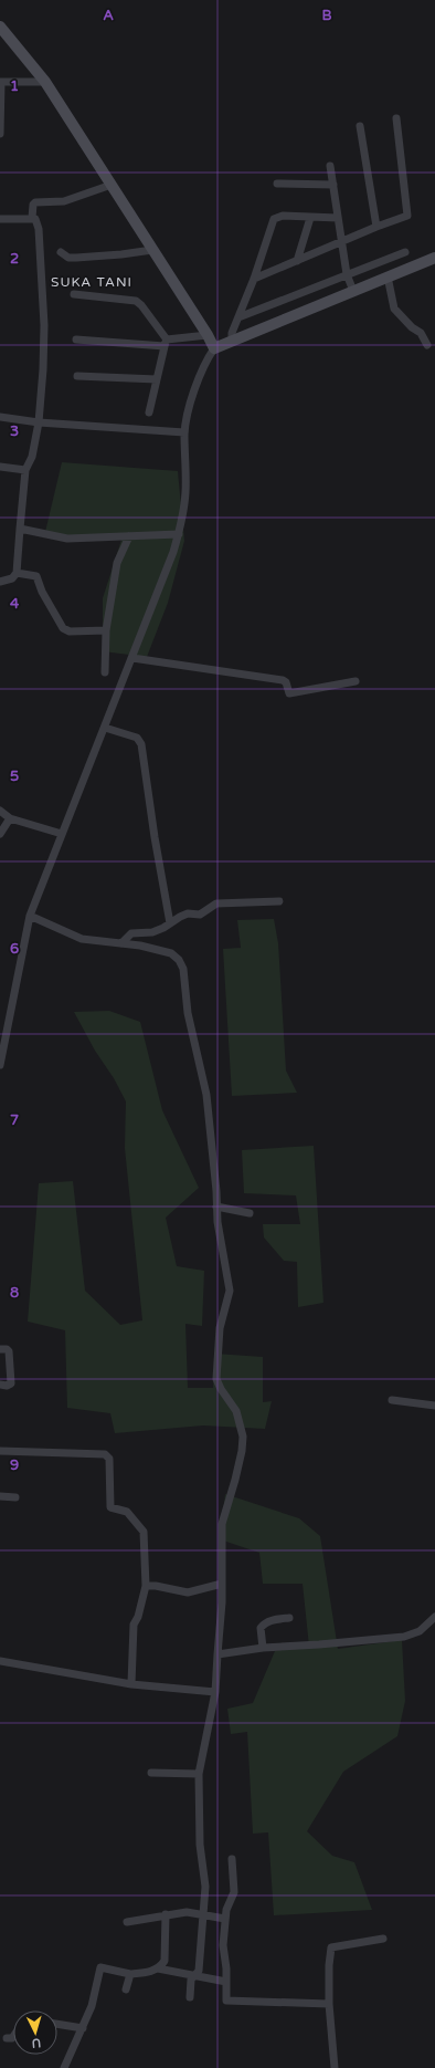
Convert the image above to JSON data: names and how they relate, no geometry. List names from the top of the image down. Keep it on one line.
{"districts":["SUKA TANI"],"north":"bottom","grid":{"columns":["A","B"],"rows":["1","2","3","4","5","6","7","8","9"]}}
